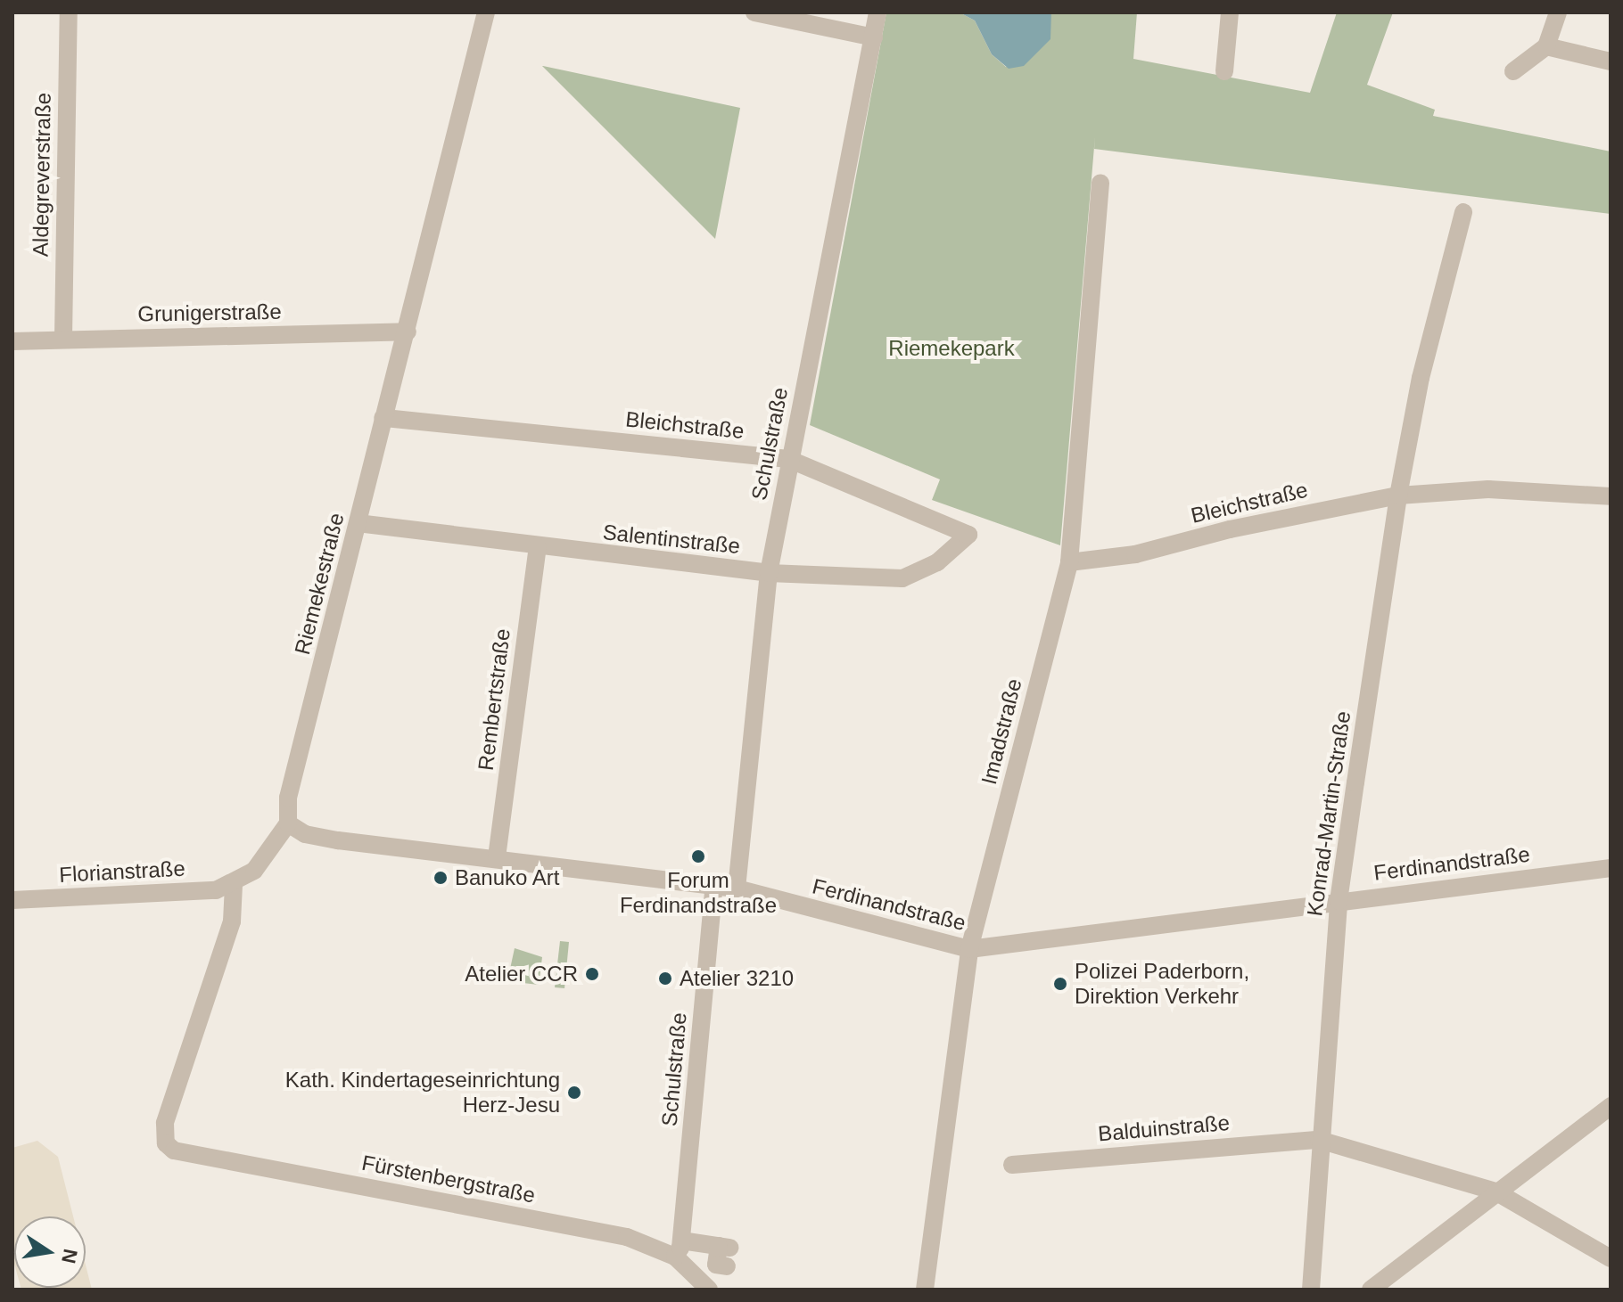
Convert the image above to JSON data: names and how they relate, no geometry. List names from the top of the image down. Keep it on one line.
{"streets":{"street":["Aldegreverstraße","Grunigerstraße","Bleichstraße","Schulstraße","Salentinstraße","Riemekestraße","Rembertstraße","Imadstraße","Konrad-Martin-Straße","Ferdinandstraße","Florianstraße","Balduinstraße","Fürstenbergstraße"]},"crossings":[["Aldegreverstraße","Grunigerstraße"],["Grunigerstraße","Riemekestraße"],["Bleichstraße","Schulstraße"],["Bleichstraße","Salentinstraße"],["Bleichstraße","Riemekestraße"],["Bleichstraße","Imadstraße"],["Bleichstraße","Konrad-Martin-Straße"],["Schulstraße","Salentinstraße"],["Schulstraße","Ferdinandstraße"],["Schulstraße","Fürstenbergstraße"],["Salentinstraße","Riemekestraße"],["Salentinstraße","Rembertstraße"],["Riemekestraße","Ferdinandstraße"],["Rembertstraße","Ferdinandstraße"],["Imadstraße","Ferdinandstraße"],["Konrad-Martin-Straße","Ferdinandstraße"],["Konrad-Martin-Straße","Balduinstraße"],["Florianstraße","Fürstenbergstraße"]],"parks":["Riemekepark"],"places":["Forum Ferdinandstraße","Banuko Art","Atelier CCR","Atelier 3210","Polizei Paderborn, Direktion Verkehr","Kath. Kindertageseinrichtung Herz-Jesu"],"north":"right"}
